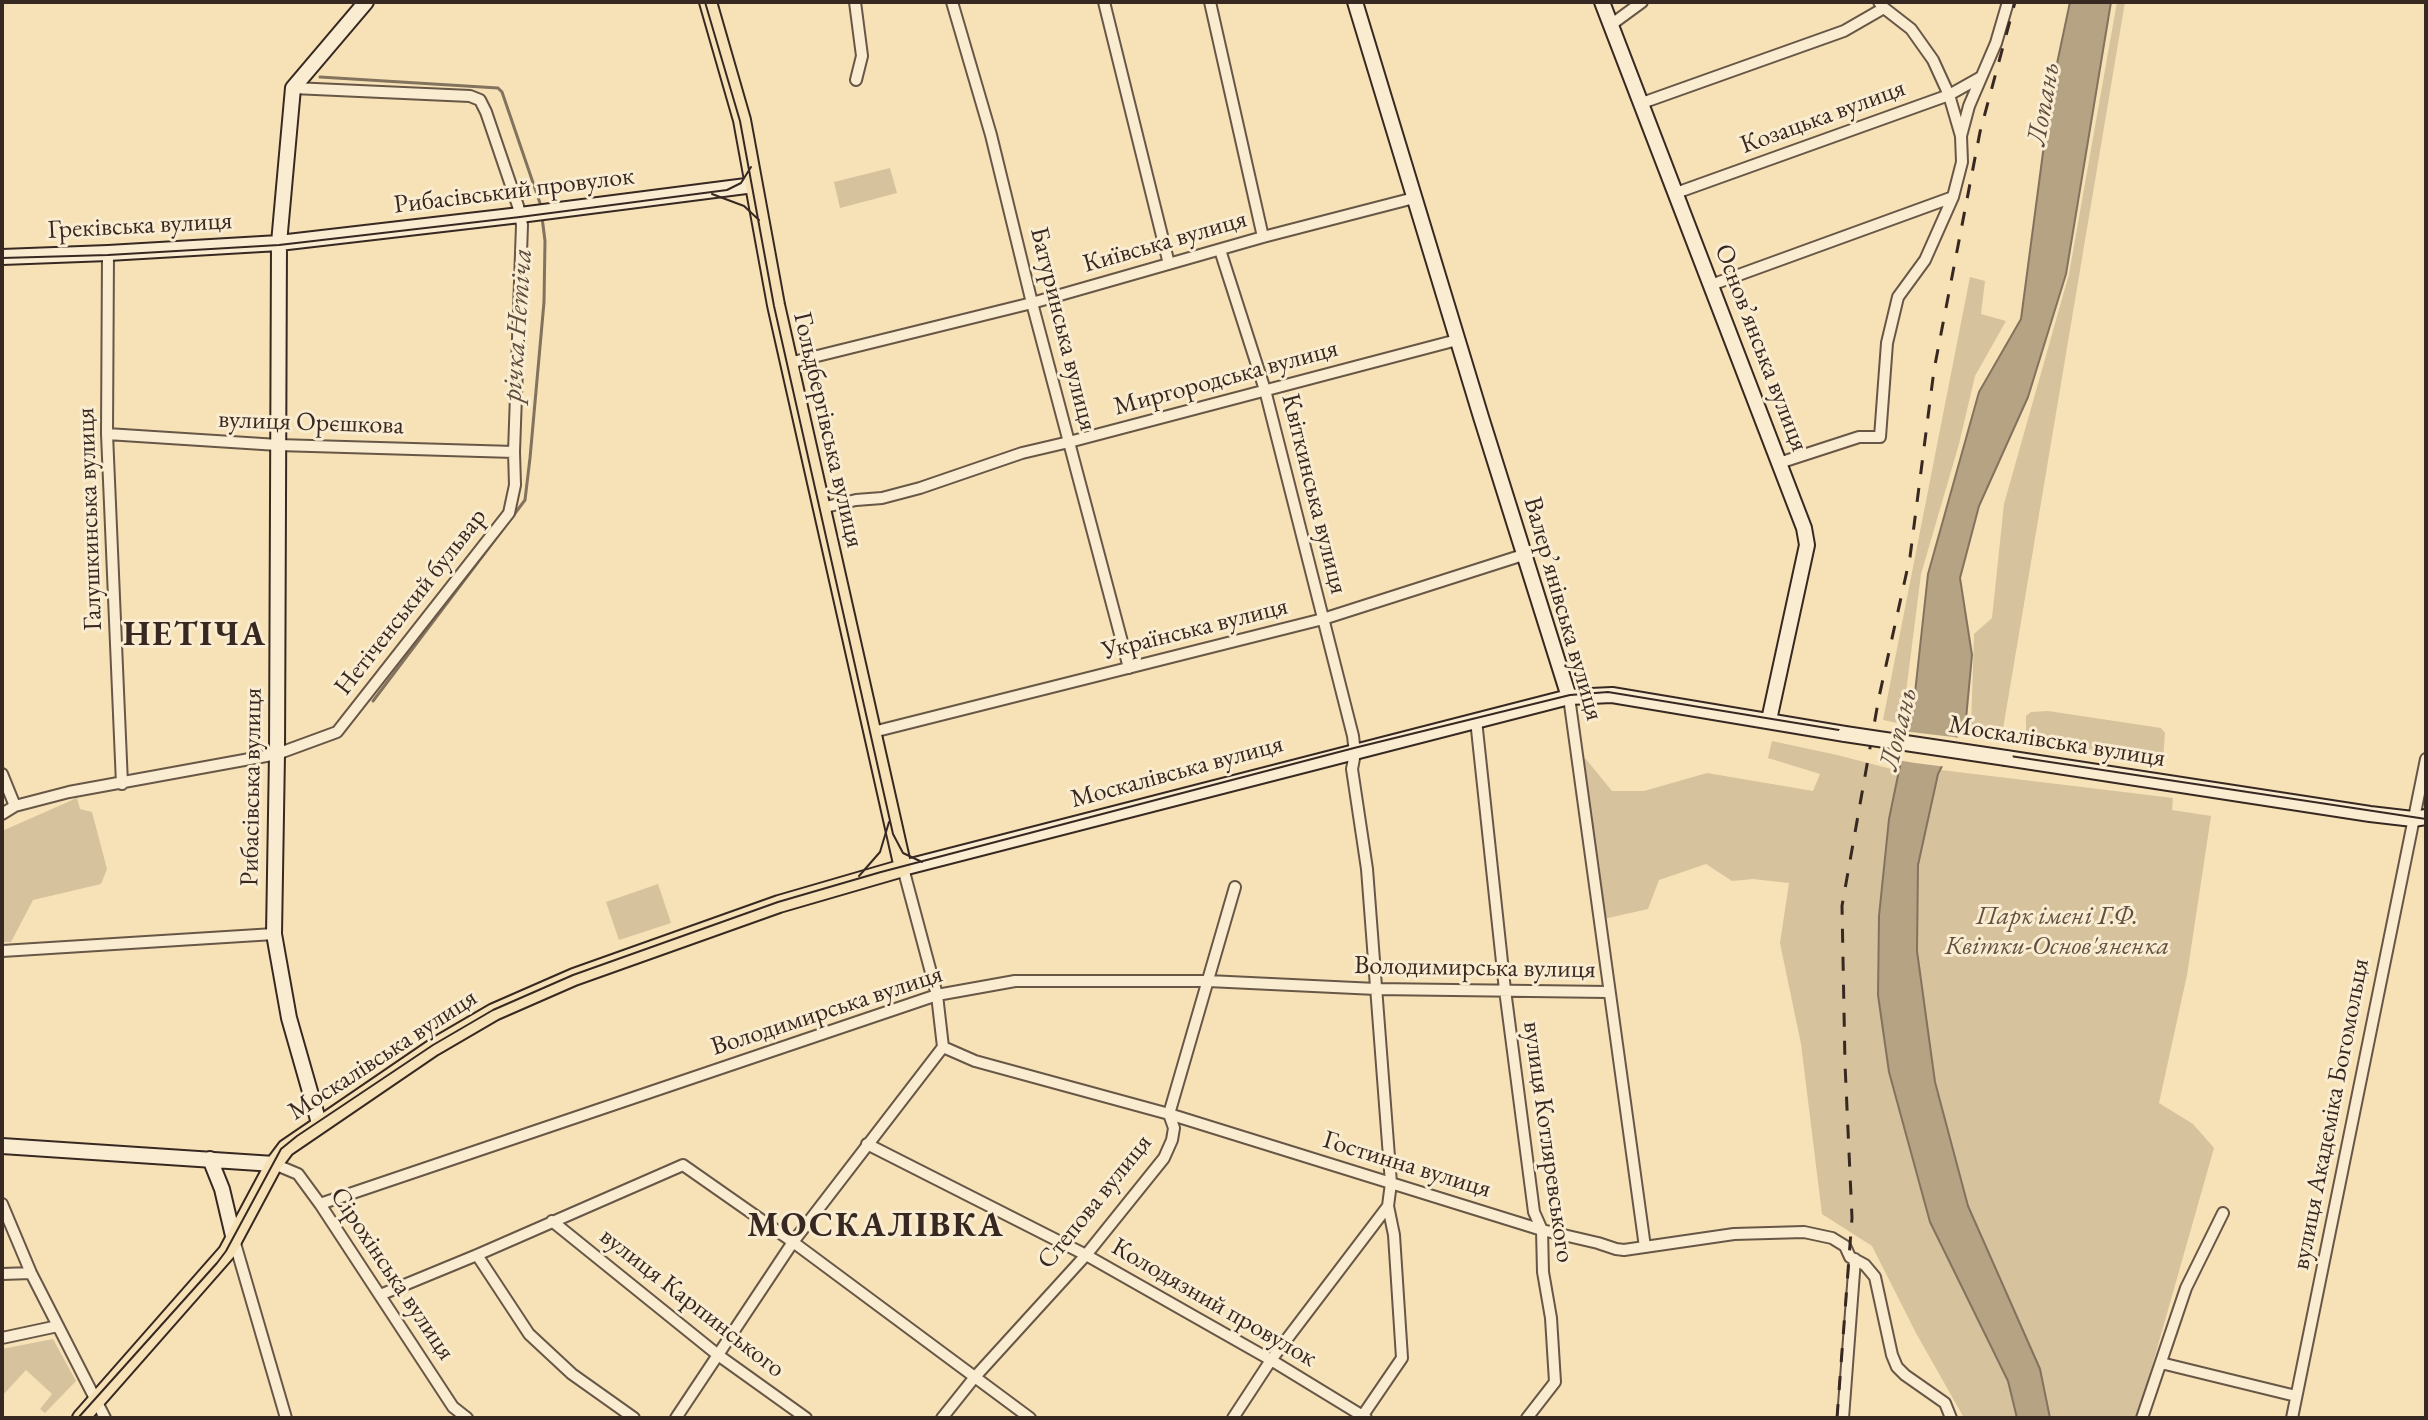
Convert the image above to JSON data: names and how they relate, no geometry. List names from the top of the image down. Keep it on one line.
{"streets":{"main road":["Гольдбергівська вулиця","Москалівська вулиця"],"street":["Козацька вулиця","Рибасівський провулок","Греківська вулиця","Київська вулиця","Батуринська вулиця","Основ’янська вулиця","Миргородська вулиця","вулиця Орєшкова","Квіткинська вулиця","Галушкинська вулиця","Нетіченський бульвар","Валер’янівська вулиця","Українська вулиця","Рибасівська вулиця","Володимирська вулиця","вулиця Академіка Богомольця","вулиця Котляревського","Гостинна вулиця","Степова вулиця","Сірохінська вулиця","вулиця Карпинського","Колодязний провулок"]},"crossings":[["Козацька вулиця","Основ’янська вулиця"],["Рибасівський провулок","Греківська вулиця"],["Рибасівський провулок","Гольдбергівська вулиця"],["Рибасівський провулок","Нетіченський бульвар"],["Рибасівський провулок","Рибасівська вулиця"],["Греківська вулиця","Галушкинська вулиця"],["Греківська вулиця","Рибасівська вулиця"],["Київська вулиця","Батуринська вулиця"],["Київська вулиця","Гольдбергівська вулиця"],["Київська вулиця","Квіткинська вулиця"],["Київська вулиця","Валер’янівська вулиця"],["Батуринська вулиця","Миргородська вулиця"],["Батуринська вулиця","Українська вулиця"],["Основ’янська вулиця","Москалівська вулиця"],["Миргородська вулиця","Гольдбергівська вулиця"],["Миргородська вулиця","Квіткинська вулиця"],["Миргородська вулиця","Валер’янівська вулиця"],["вулиця Орєшкова","Галушкинська вулиця"],["вулиця Орєшкова","Нетіченський бульвар"],["вулиця Орєшкова","Рибасівська вулиця"],["Гольдбергівська вулиця","Українська вулиця"],["Гольдбергівська вулиця","Москалівська вулиця"],["Квіткинська вулиця","Українська вулиця"],["Квіткинська вулиця","Москалівська вулиця"],["Квіткинська вулиця","Володимирська вулиця"],["Квіткинська вулиця","Гостинна вулиця"],["Галушкинська вулиця","Нетіченський бульвар"],["Нетіченський бульвар","Рибасівська вулиця"],["Валер’янівська вулиця","Українська вулиця"],["Валер’янівська вулиця","Москалівська вулиця"],["Валер’янівська вулиця","Володимирська вулиця"],["Валер’янівська вулиця","Гостинна вулиця"],["Москалівська вулиця","Рибасівська вулиця"],["Москалівська вулиця","вулиця Академіка Богомольця"],["Москалівська вулиця","вулиця Котляревського"],["Москалівська вулиця","Сірохінська вулиця"],["Володимирська вулиця","вулиця Котляревського"],["Володимирська вулиця","Степова вулиця"],["Володимирська вулиця","Сірохінська вулиця"],["вулиця Котляревського","Гостинна вулиця"],["Гостинна вулиця","Степова вулиця"],["Степова вулиця","Колодязний провулок"]],"districts":["НЕТІЧА","МОСКАЛІВКА"],"water":["Лопань","річка Нетіча"],"parks":["Парк імені Г.Ф. Квітки-Основ'яненка"]}
